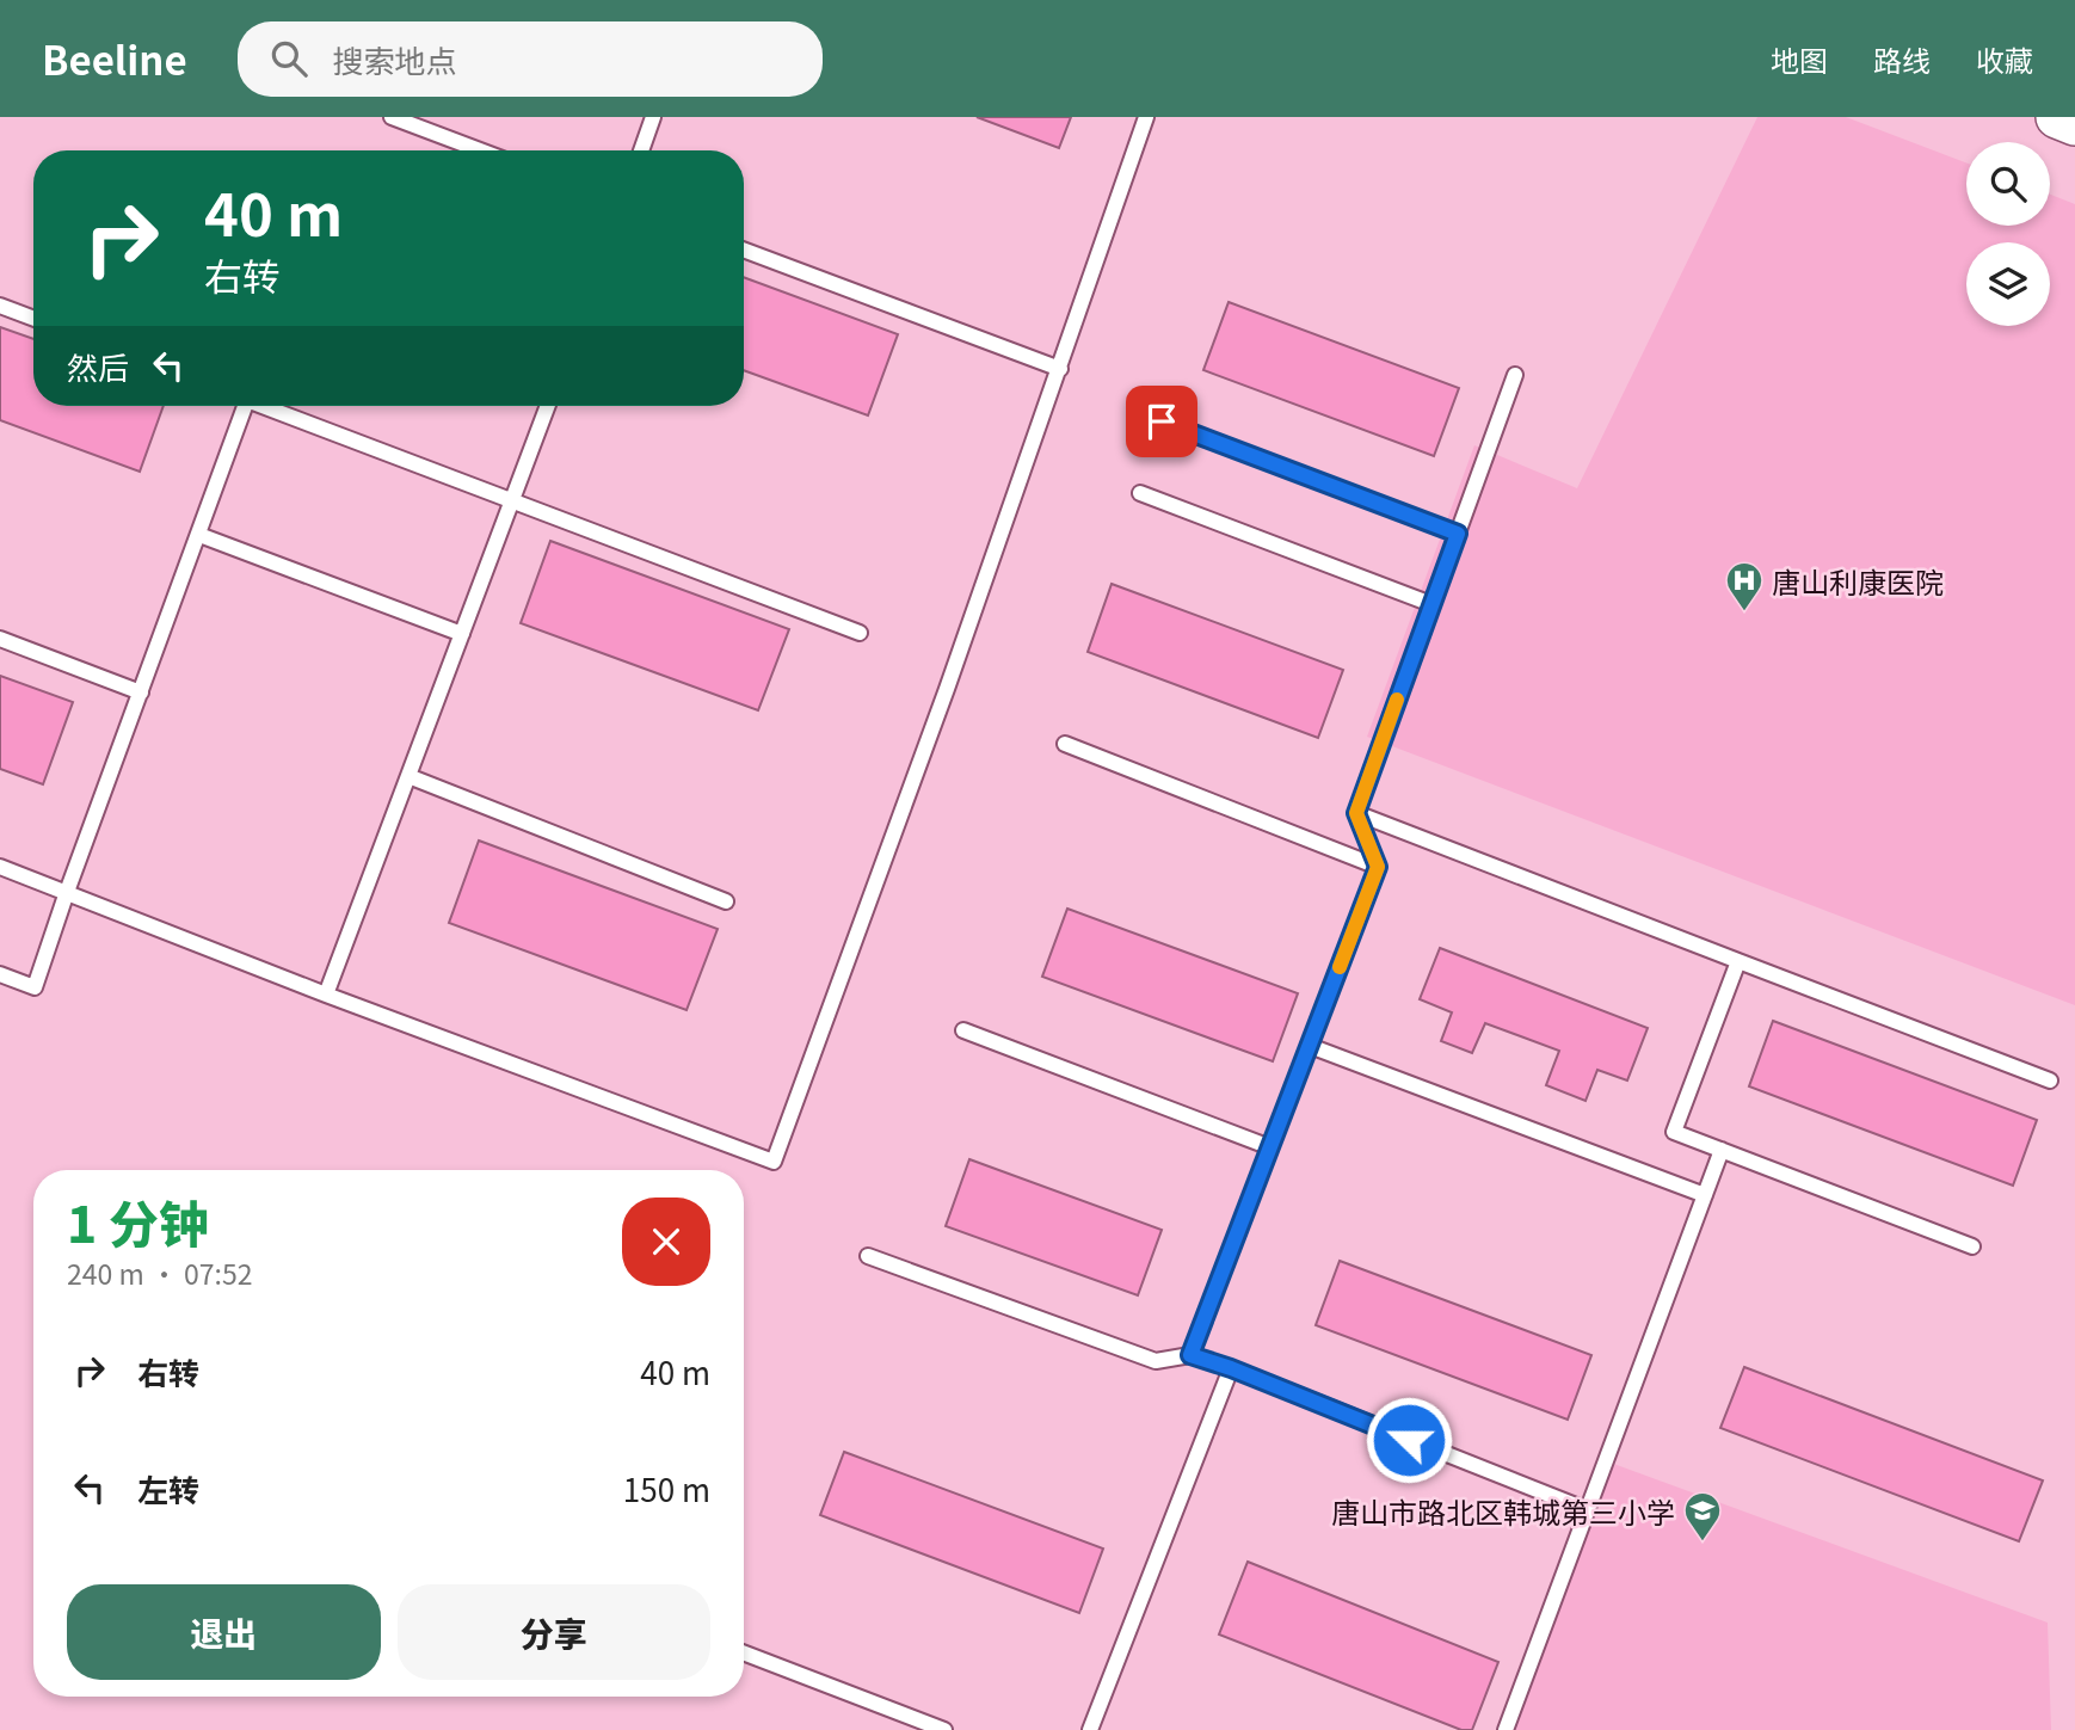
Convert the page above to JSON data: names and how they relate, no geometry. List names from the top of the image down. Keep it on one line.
{"places":{"hospital":["唐山利康医院"],"school or university":["唐山市路北区韩城第三小学"]},"page":{"header":"Beeline","search":"搜索地点","nav":["地图","路线","收藏"],"turn":["40 m","右转"],"then":"然后","heading":["1 分钟","240 m · 07:52"],"list":[{"name":"右转","value":"40 m"},{"name":"左转","value":"150 m"}],"buttons":["退出","分享"]}}
